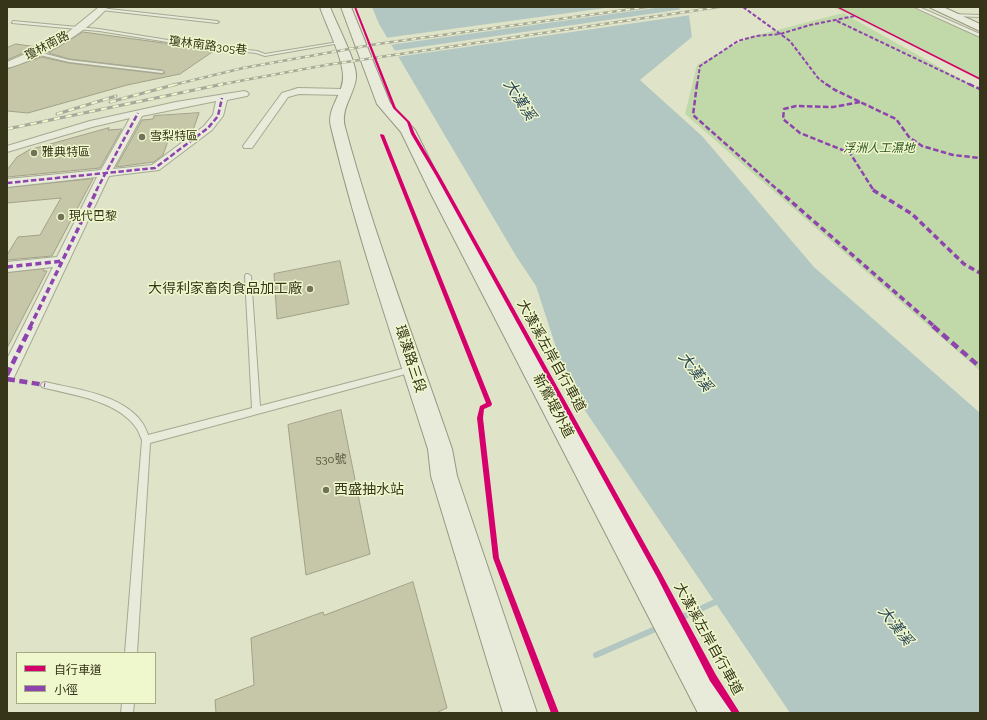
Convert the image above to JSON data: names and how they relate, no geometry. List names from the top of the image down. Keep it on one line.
{"streets":{"street":["瓊林南路","環漢路三段","新鶯堤外道"],"lane":["瓊林南路305巷"],"cycle path":["大漢溪左岸自行車道"]},"crossings":[["瓊林南路","瓊林南路305巷"],["瓊林南路305巷","環漢路三段"]],"water":["大漢溪"],"parks":["浮洲人工濕地"],"places":["雪梨特區","雅典特區","現代巴黎","大得利家畜肉食品加工廠","西盛抽水站"],"house_numbers":["530號"],"legend":["自行車道","小徑"]}
